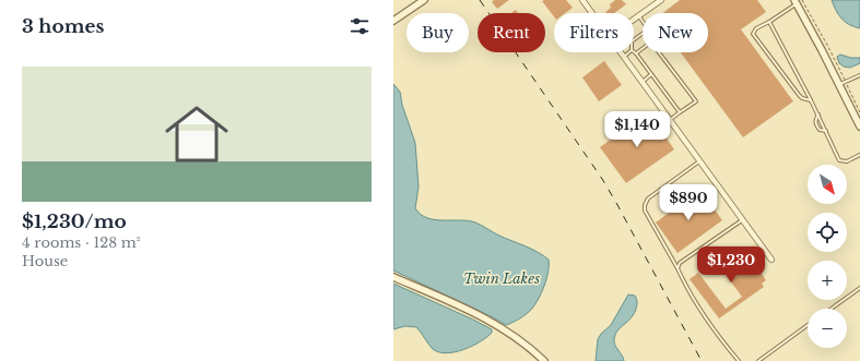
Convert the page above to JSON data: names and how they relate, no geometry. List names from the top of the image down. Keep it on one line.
{"water":["Twin Lakes"],"north":"bottom right","page":{"heading":"3 homes","chip":["Buy","Rent","Filters","New"],"list":[{"name":"$1,230/mo","note":"4 rooms · 128 m² · House"}],"price":["$1,140","$890","$1,230"],"map_buttons":["+","−"]}}
